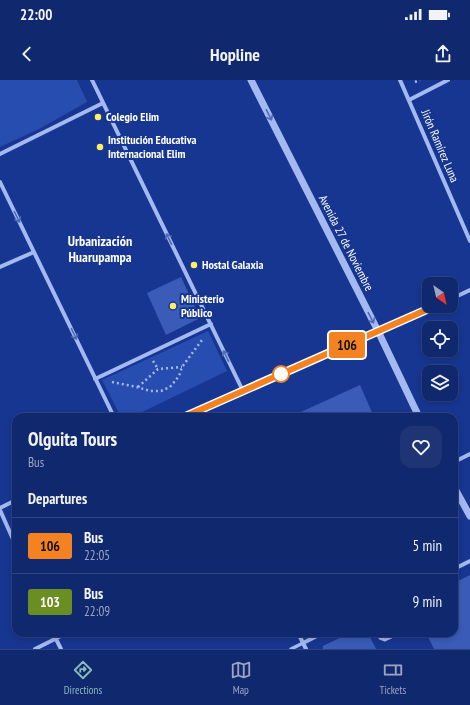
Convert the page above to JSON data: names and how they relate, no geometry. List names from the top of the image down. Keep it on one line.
{"streets":{"street":["Jirón Ramírez Luna","Avenida 27 de Noviembre"]},"one_way":["Avenida 27 de Noviembre"],"districts":["Urbanización Huarupampa"],"places":["Colegio Elim","Institución Educativa Internacional Elim","Hostal Galaxia","Ministerio Público"],"lines":["bus line 106"],"north":"bottom right","page":{"status":"22:00","header":"Hopline","on_map":"106","heading":[["Olguita Tours","Bus"],"Departures"],"list":[{"mark":"106","name":"Bus","note":"22:05","value":"5 min"},{"mark":"103","name":"Bus","note":"22:09","value":"9 min"}],"tabs":["Directions","Map","Tickets"]}}
